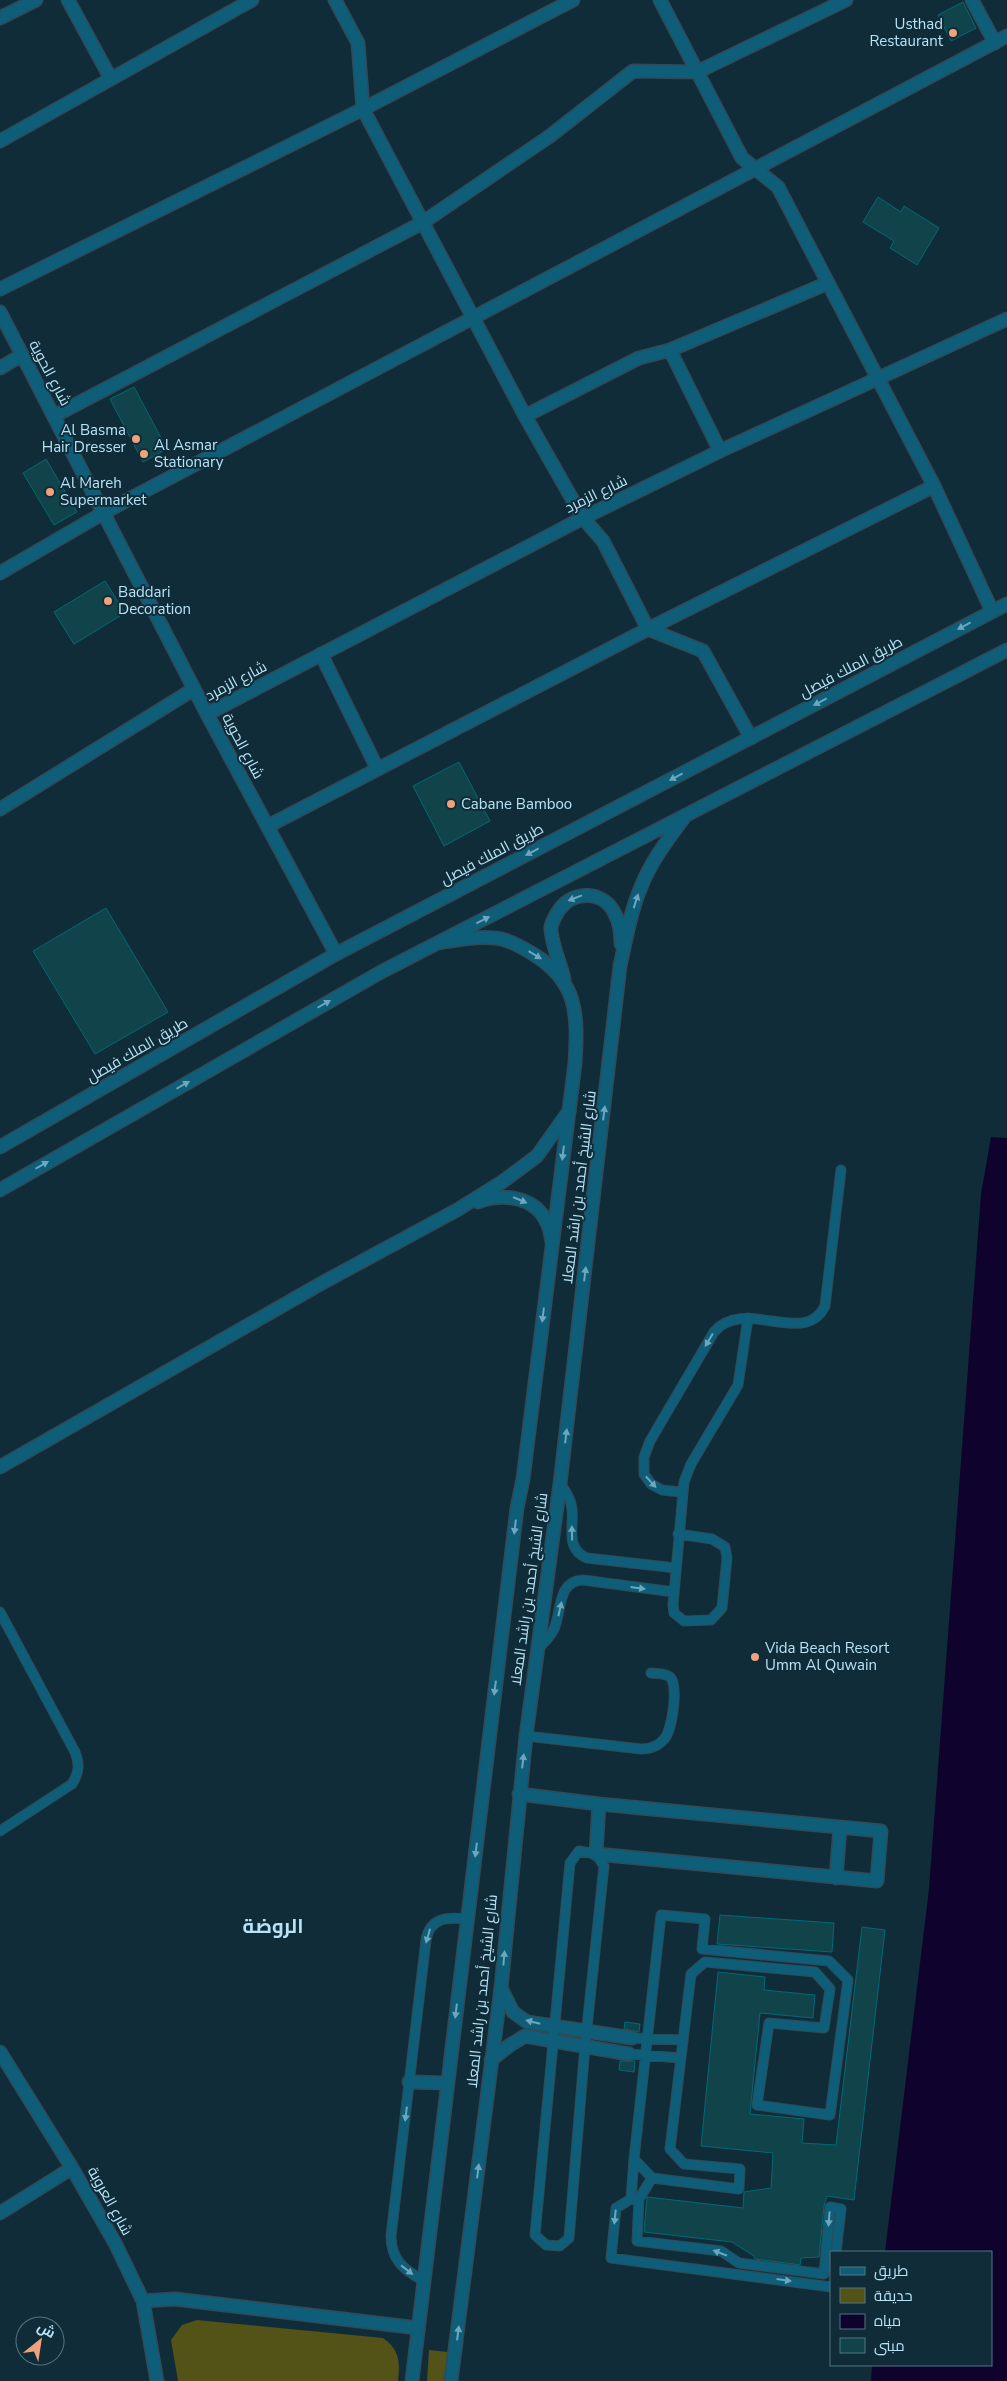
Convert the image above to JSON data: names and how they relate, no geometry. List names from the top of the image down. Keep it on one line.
{"streets":{"street":["شارع الحوية","شارع الزمرد","طريق الملك فيصل","شارع الشيخ أحمد بن راشد المعلا","شارع العروبة"]},"crossings":[["شارع الحوية","شارع الزمرد"],["شارع الحوية","طريق الملك فيصل"]],"districts":["الروضة"],"places":["Usthad Restaurant","Al Basma Hair Dresser","Al Asmar Stationary","Al Mareh Supermarket","Baddari Decoration","Cabane Bamboo","Vida Beach Resort Umm Al Quwain"],"legend":["طريق","حديقة","مياه","مبنى"],"north":"top right"}
